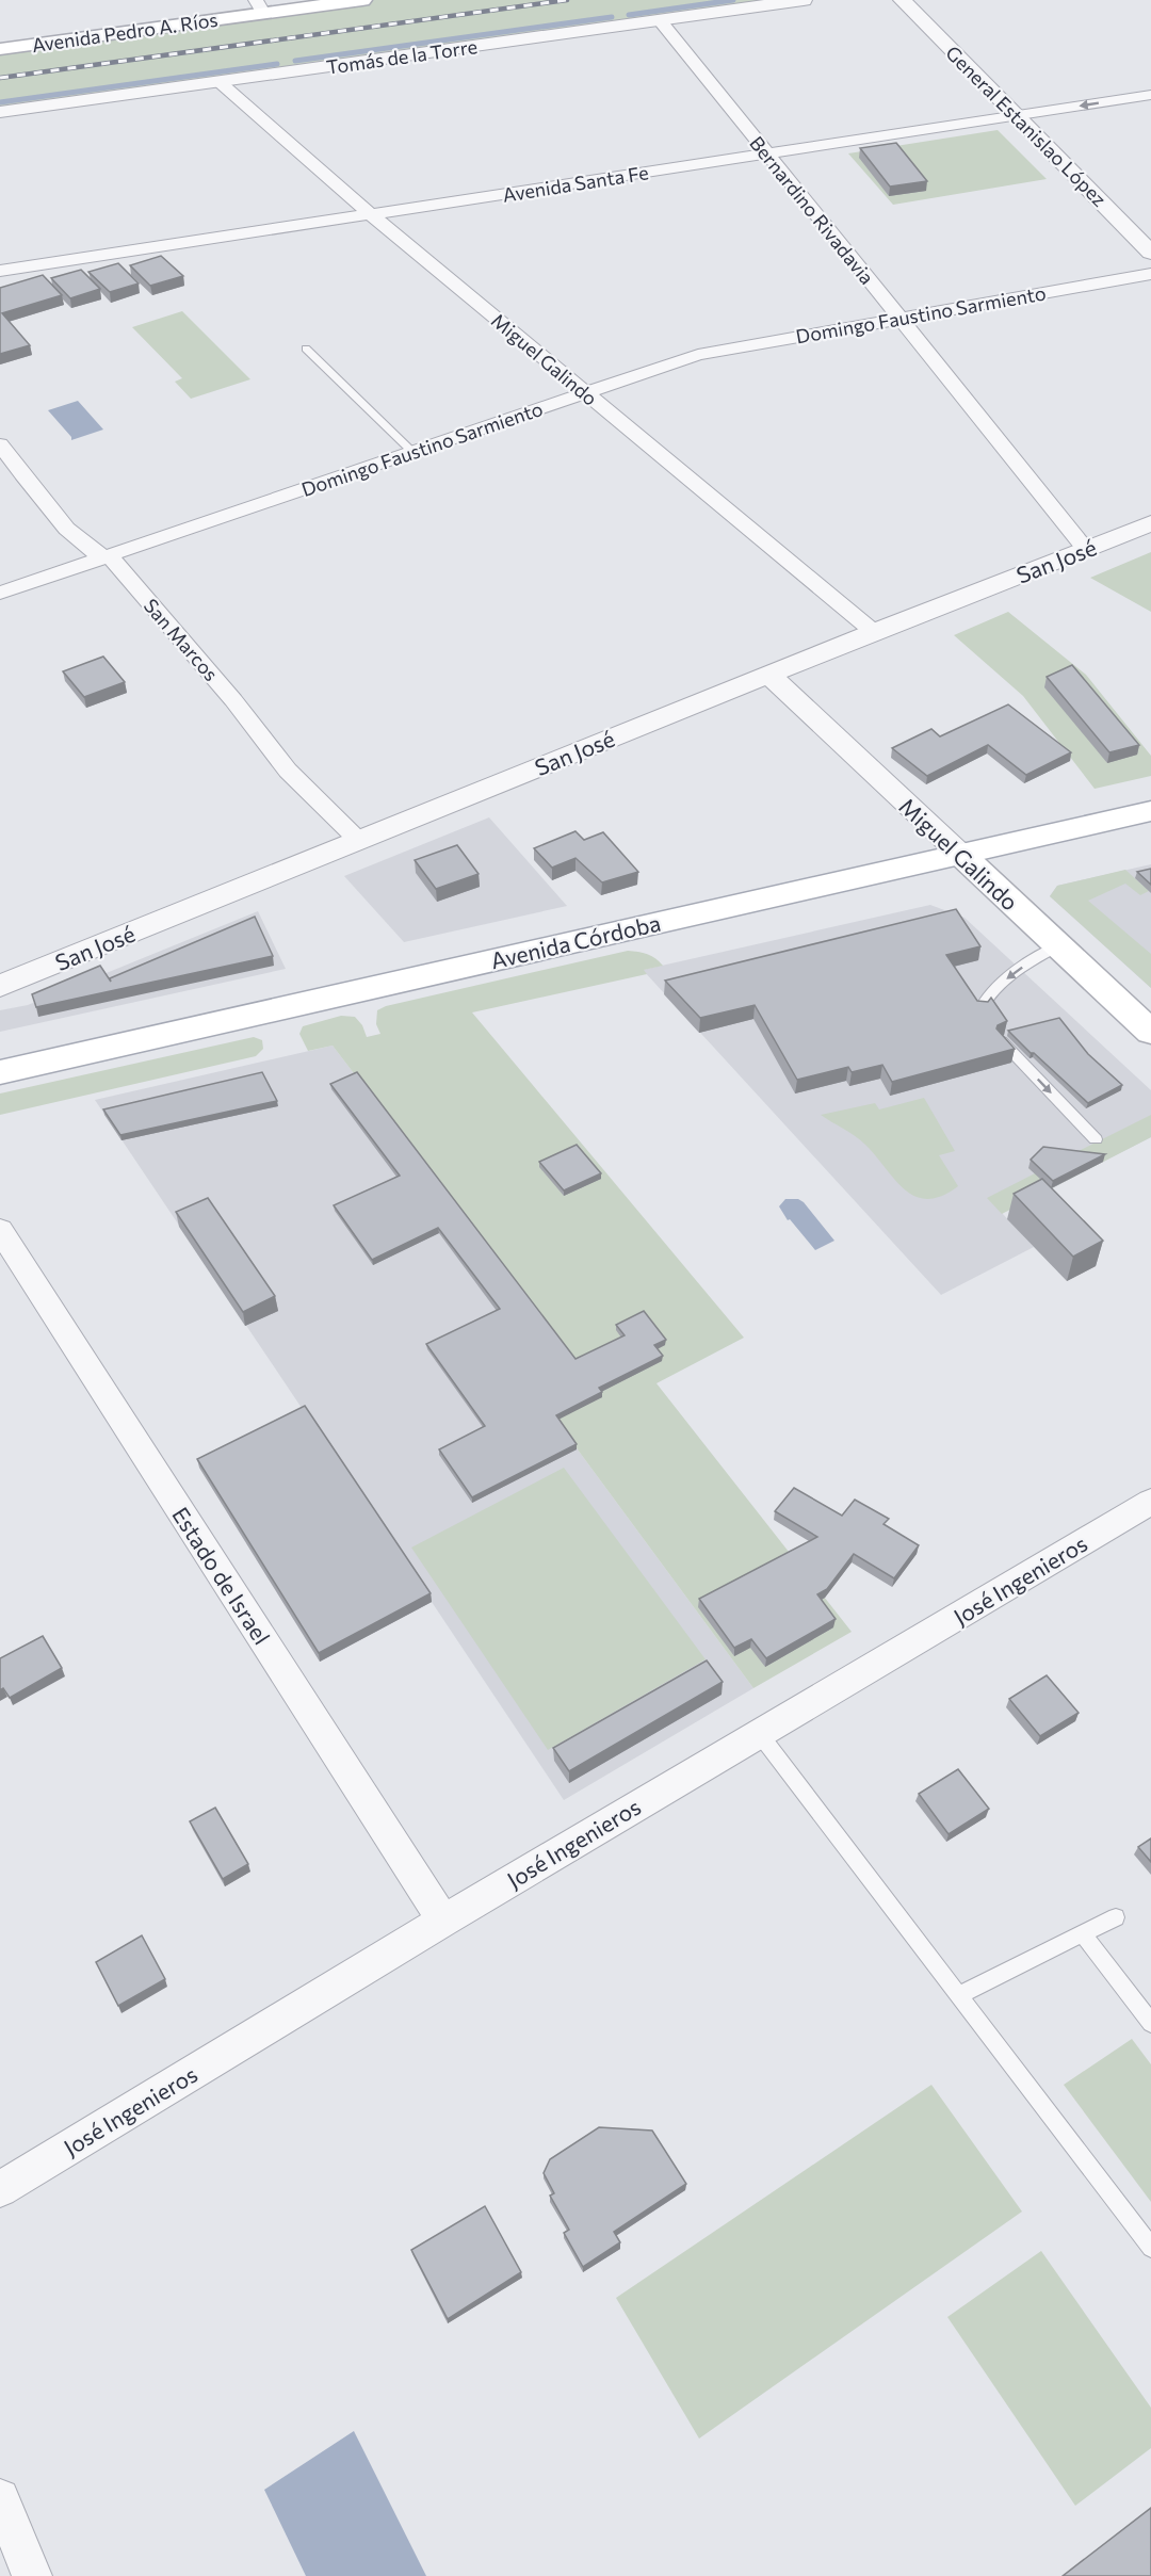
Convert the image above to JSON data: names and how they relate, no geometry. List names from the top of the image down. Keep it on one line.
{"streets":{"main road":["Avenida Pedro A. Ríos","Miguel Galindo","Avenida Córdoba"],"street":["Tomás de la Torre","General Estanislao López","Avenida Santa Fe","Bernardino Rivadavia","Domingo Faustino Sarmiento","San José","San Marcos","Estado de Israel","José Ingenieros"]},"crossings":[["Tomás de la Torre","Bernardino Rivadavia"],["Tomás de la Torre","Miguel Galindo"],["General Estanislao López","Avenida Santa Fe"],["Avenida Santa Fe","Bernardino Rivadavia"],["Avenida Santa Fe","Miguel Galindo"],["Bernardino Rivadavia","Domingo Faustino Sarmiento"],["Bernardino Rivadavia","San José"],["Domingo Faustino Sarmiento","Miguel Galindo"],["Domingo Faustino Sarmiento","San Marcos"],["Miguel Galindo","San José"],["Miguel Galindo","Avenida Córdoba"],["San José","San Marcos"],["Estado de Israel","José Ingenieros"]]}
